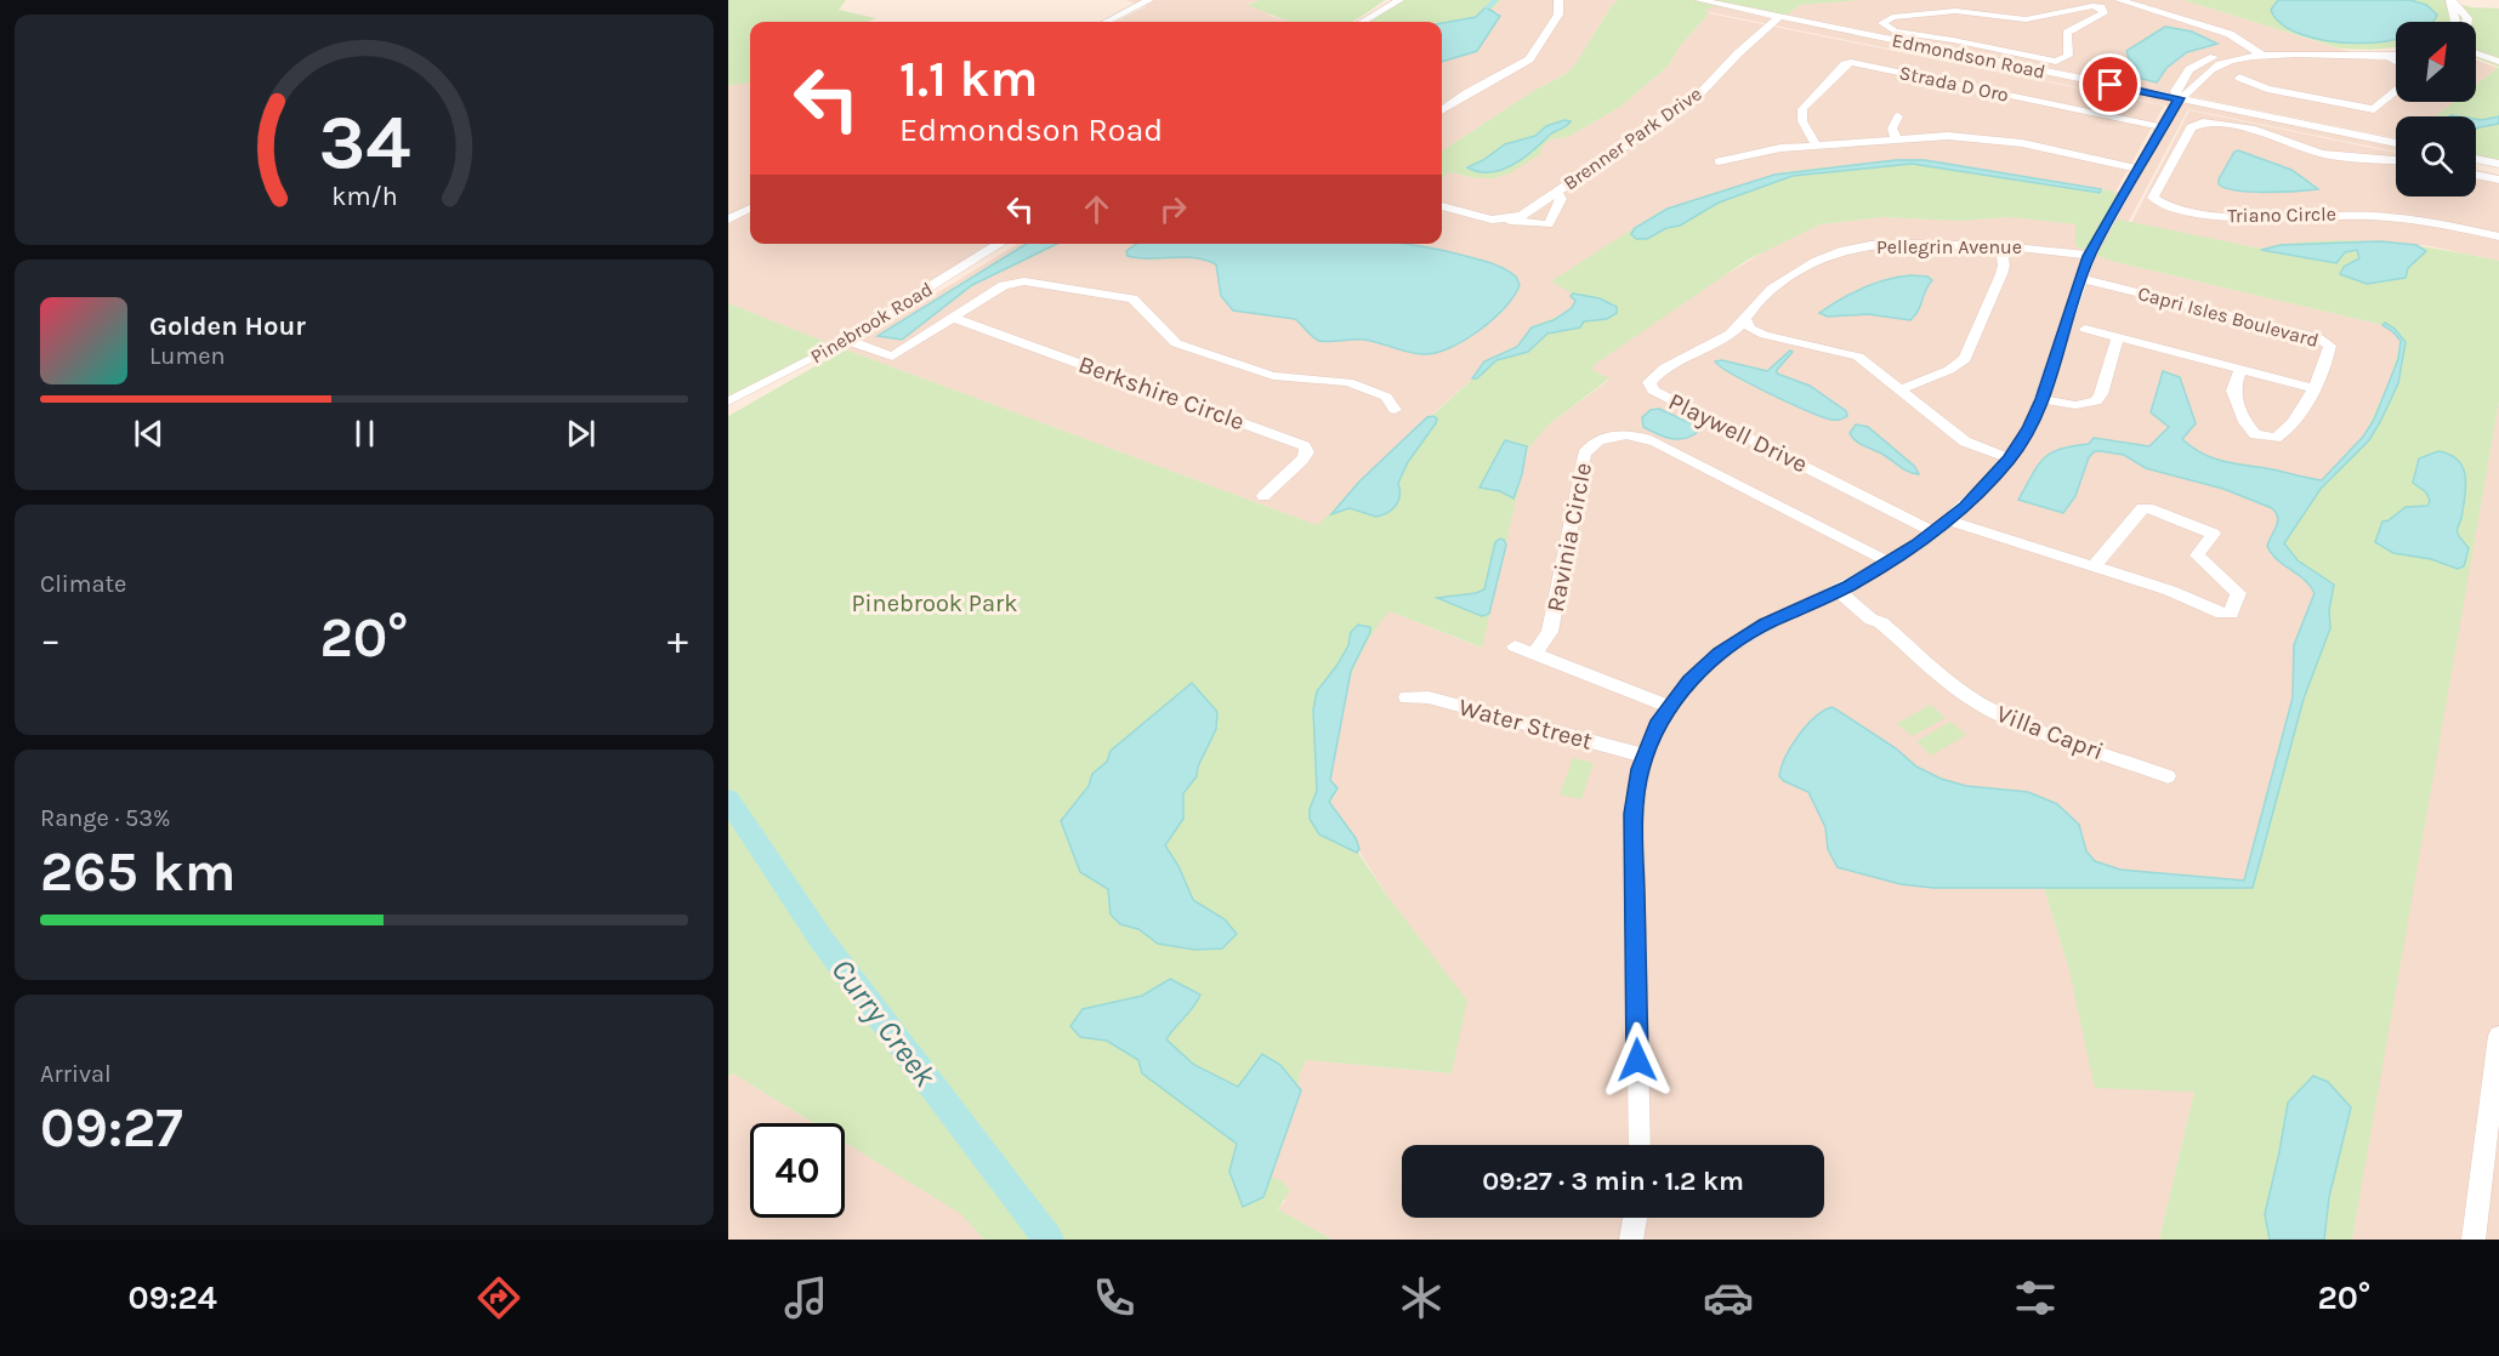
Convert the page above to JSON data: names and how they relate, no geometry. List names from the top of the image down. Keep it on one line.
{"streets":{"street":["Edmondson Road","Strada D Oro","Brenner Park Drive","Triano Circle","Pellegrin Avenue","Capri Isles Boulevard","Pinebrook Road","Berkshire Circle","Playwell Drive","Ravinia Circle","Water Street","Villa Capri"]},"crossings":[["Edmondson Road","Brenner Park Drive"],["Pellegrin Avenue","Playwell Drive"]],"water":["Curry Creek"],"parks":["Pinebrook Park"],"north":"top right","page":{"turn":["1.1 km","Edmondson Road"],"song":["Golden Hour","Lumen"],"tile":["Climate",["Range · 53%","265 km"],["Arrival","09:27"]],"heat":["−","20°","+"],"limit":"40","trip":"09:27 · 3 min · 1.2 km","tabs":["09:24","20°"],"gauge":["34","km/h"]}}
